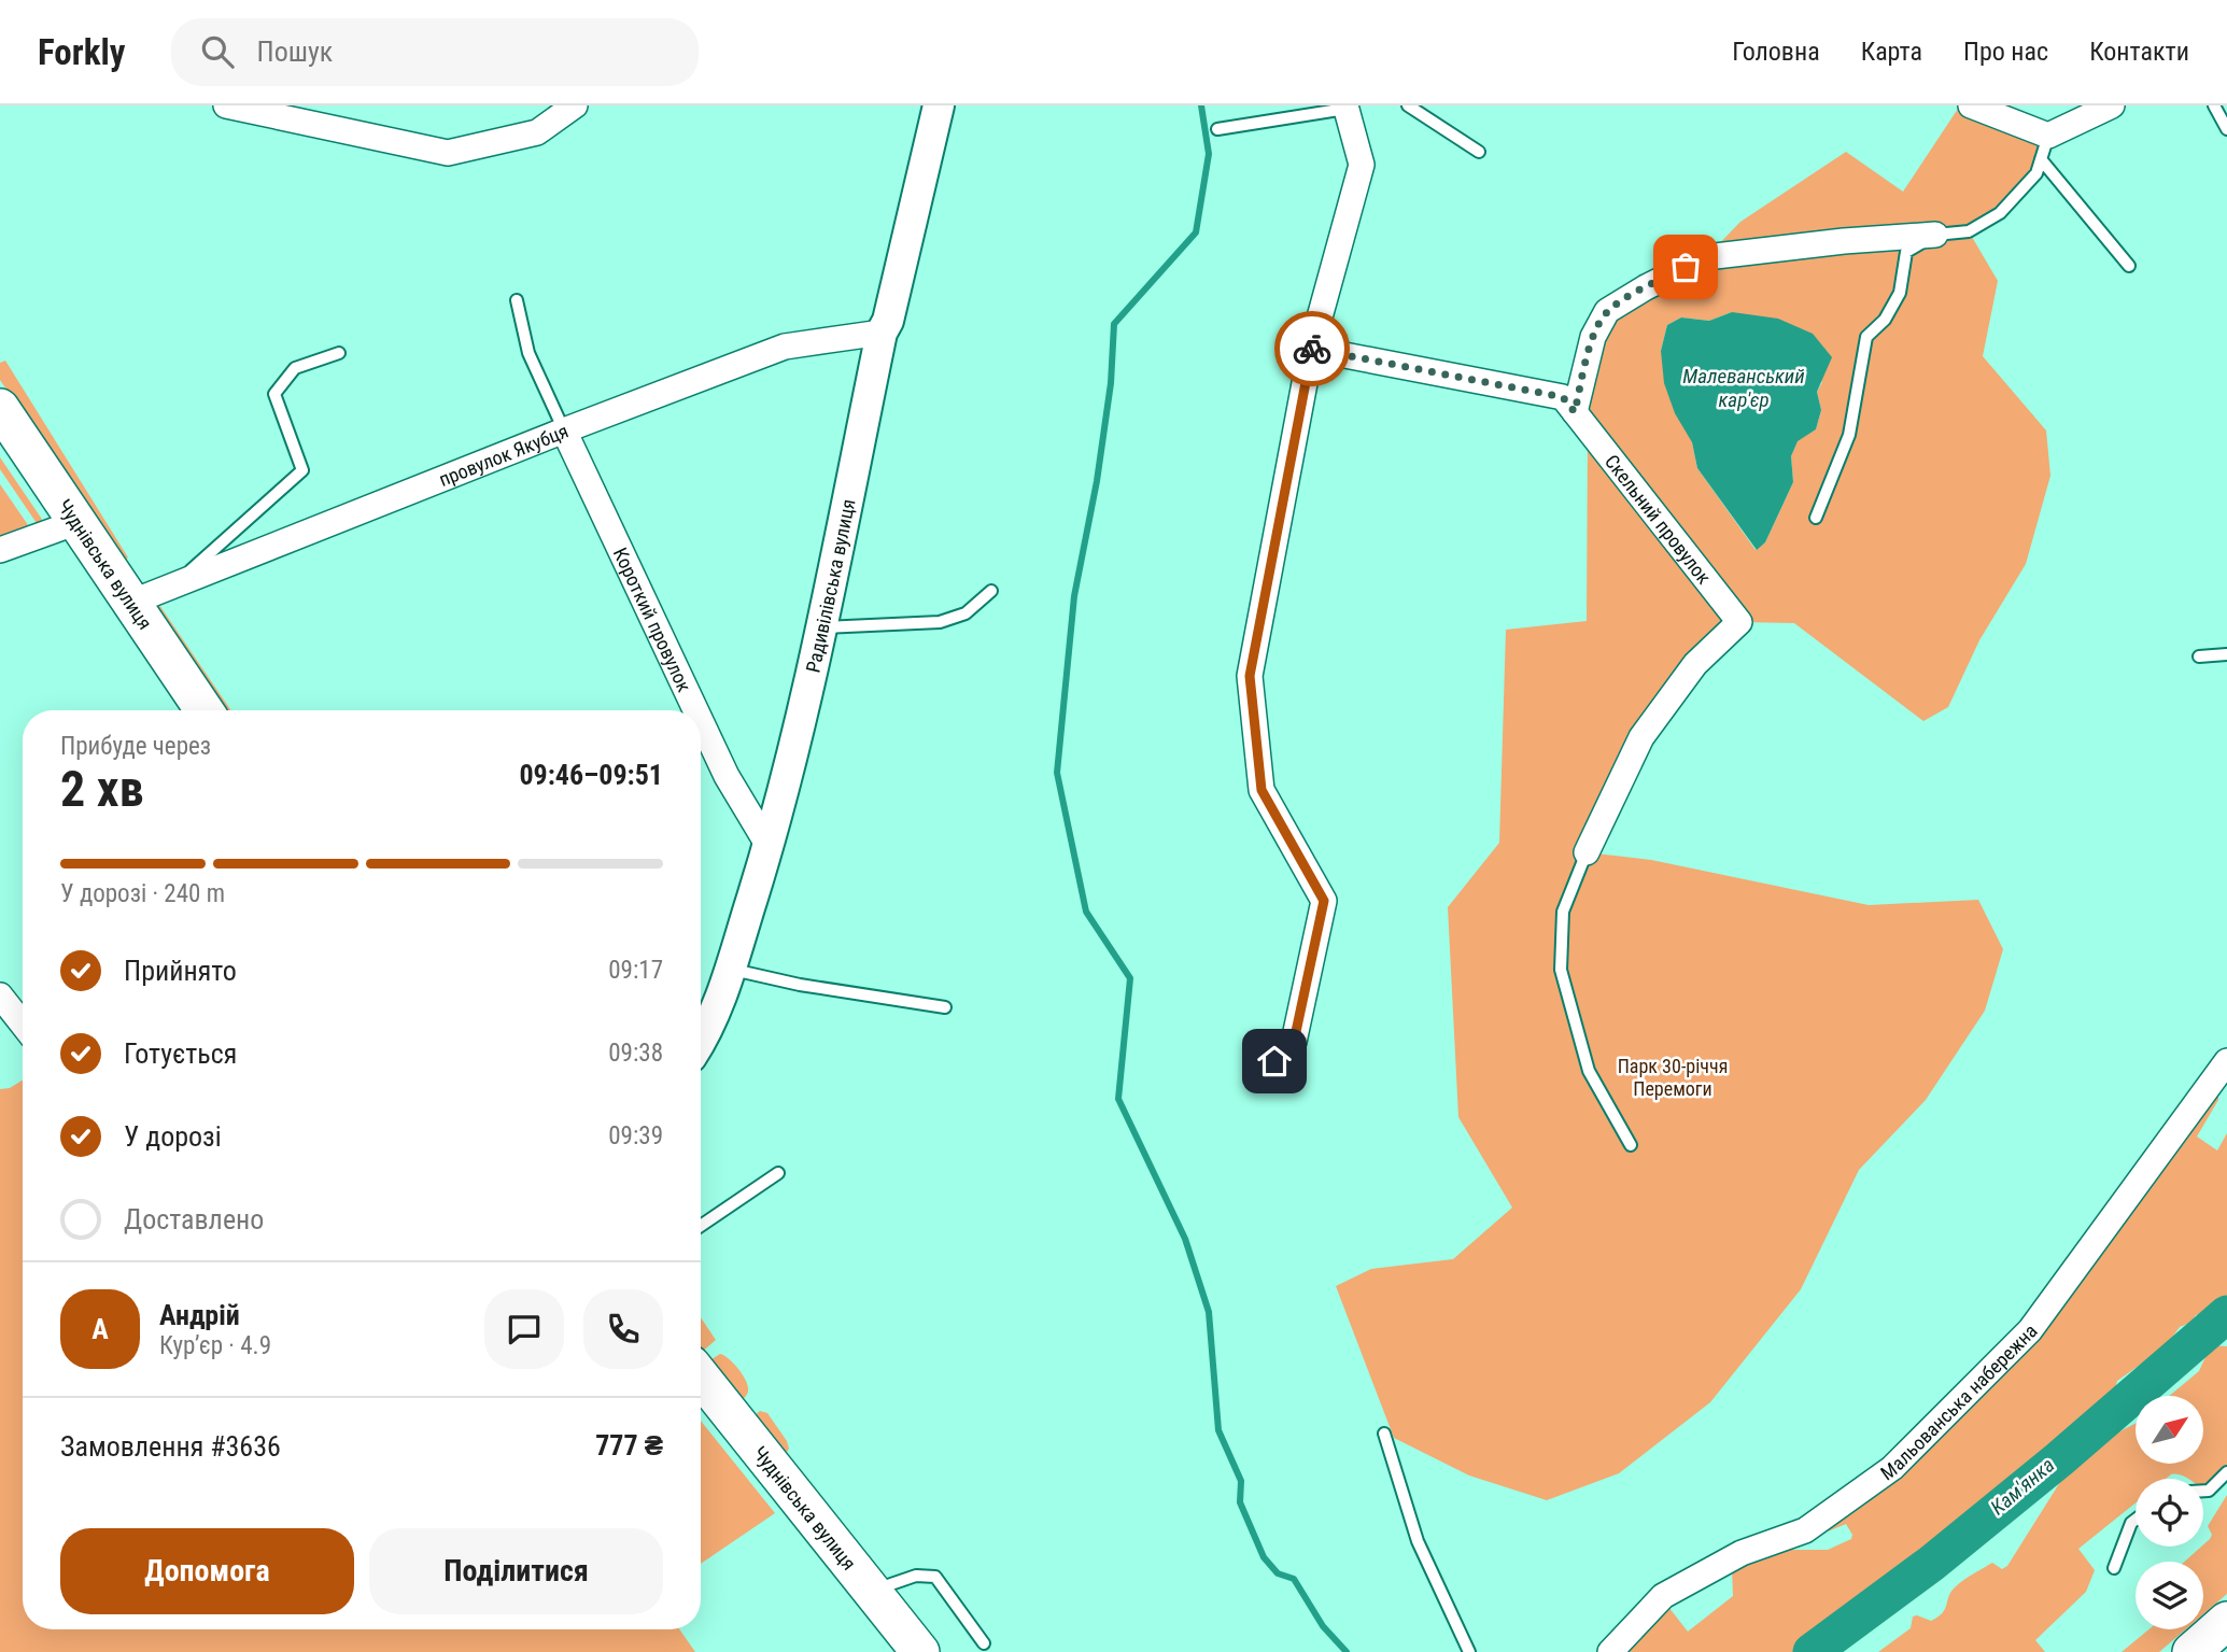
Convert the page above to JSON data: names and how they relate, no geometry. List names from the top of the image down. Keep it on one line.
{"streets":{"main road":["Чуднівська вулиця"],"street":["провулок Якубця","Скельний провулок","Радивілівська вулиця","Короткий провулок","Мальованська набережна"]},"crossings":[["провулок Якубця","Чуднівська вулиця"],["провулок Якубця","Радивілівська вулиця"],["провулок Якубця","Короткий провулок"],["Радивілівська вулиця","Короткий провулок"]],"water":["Малеванський кар'єр","Кам'янка"],"parks":["Парк 30-річчя Перемоги"],"north":"top right","page":{"header":"Forkly","search":"Пошук","nav":["Головна","Карта","Про нас","Контакти"],"heading":["2 хв","Прибуде через","09:46–09:51"],"panel":["Андрій","Кур’єр · 4.9","Замовлення #3636","777 ₴"],"bar":"У дорозі · 240 m","list":[["Прийнято","09:17"],["Готується","09:38"],["У дорозі","09:39"],"Доставлено"],"round":"А","buttons":["Допомога","Поділитися"]}}
